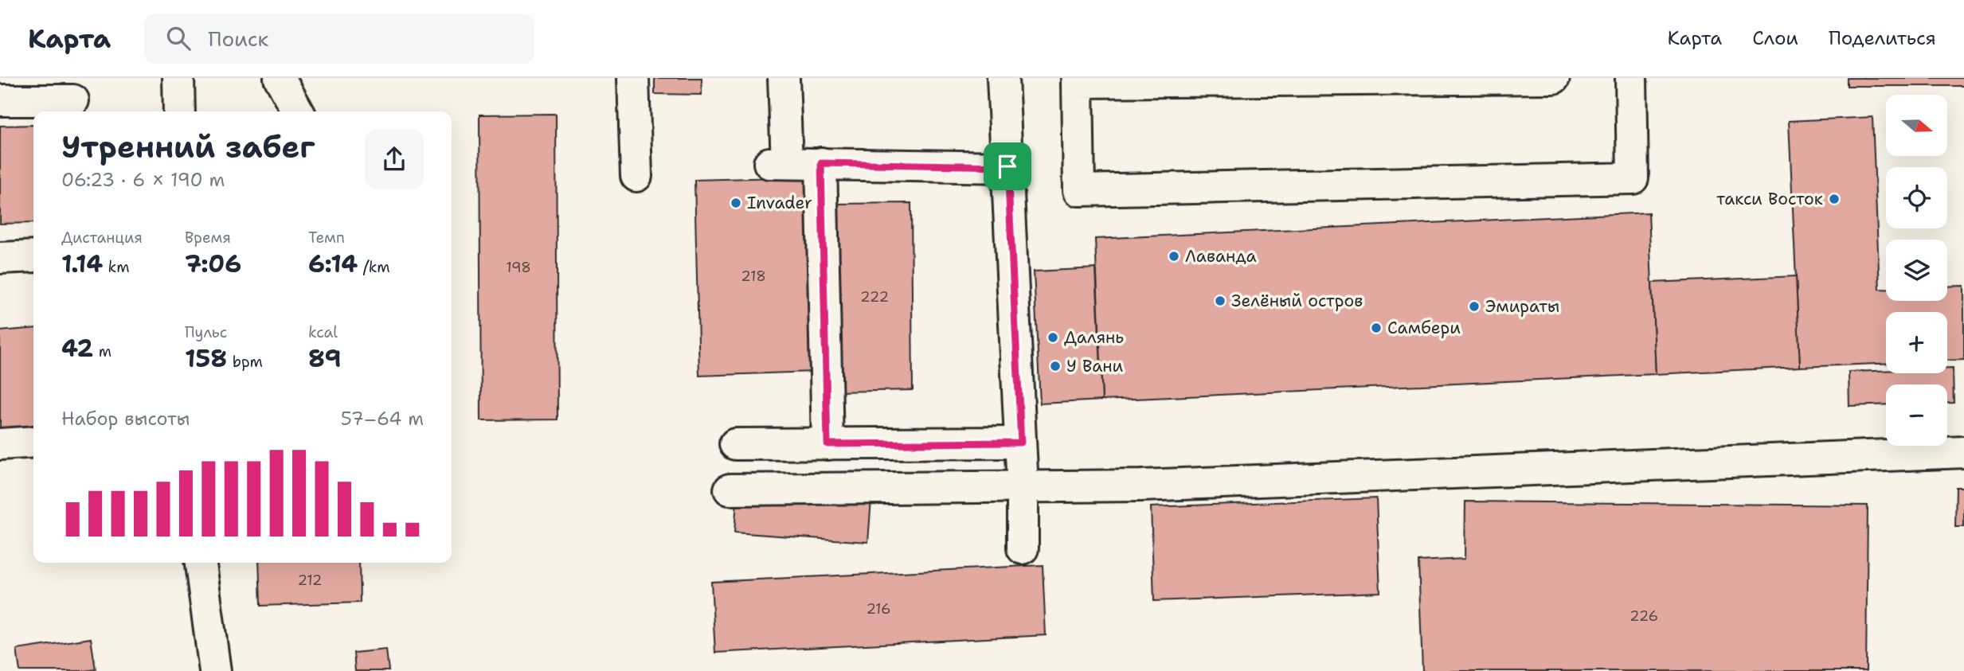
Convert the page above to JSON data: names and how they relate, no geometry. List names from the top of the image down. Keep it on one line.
{"places":["такси Восток","Invader","Лаванда","Зелёный остров","Эмираты","Самбери","Далянь","У Вани"],"house_numbers":["198","218","222","212","216","226"],"north":"right","page":{"header":"Карта","search":"Поиск","nav":["Карта","Слои","Поделиться"],"map_buttons":["+","−"],"heading":["Утренний забег","06:23 · 6 × 190 m"],"stats":[["Дистанция","1.14 km"],["Время","7:06"],["Темп","6:14 /km"],["42 m"],["Пульс","158 bpm"],["kcal","89"]],"chart":["Набор высоты","57–64 m"]}}
